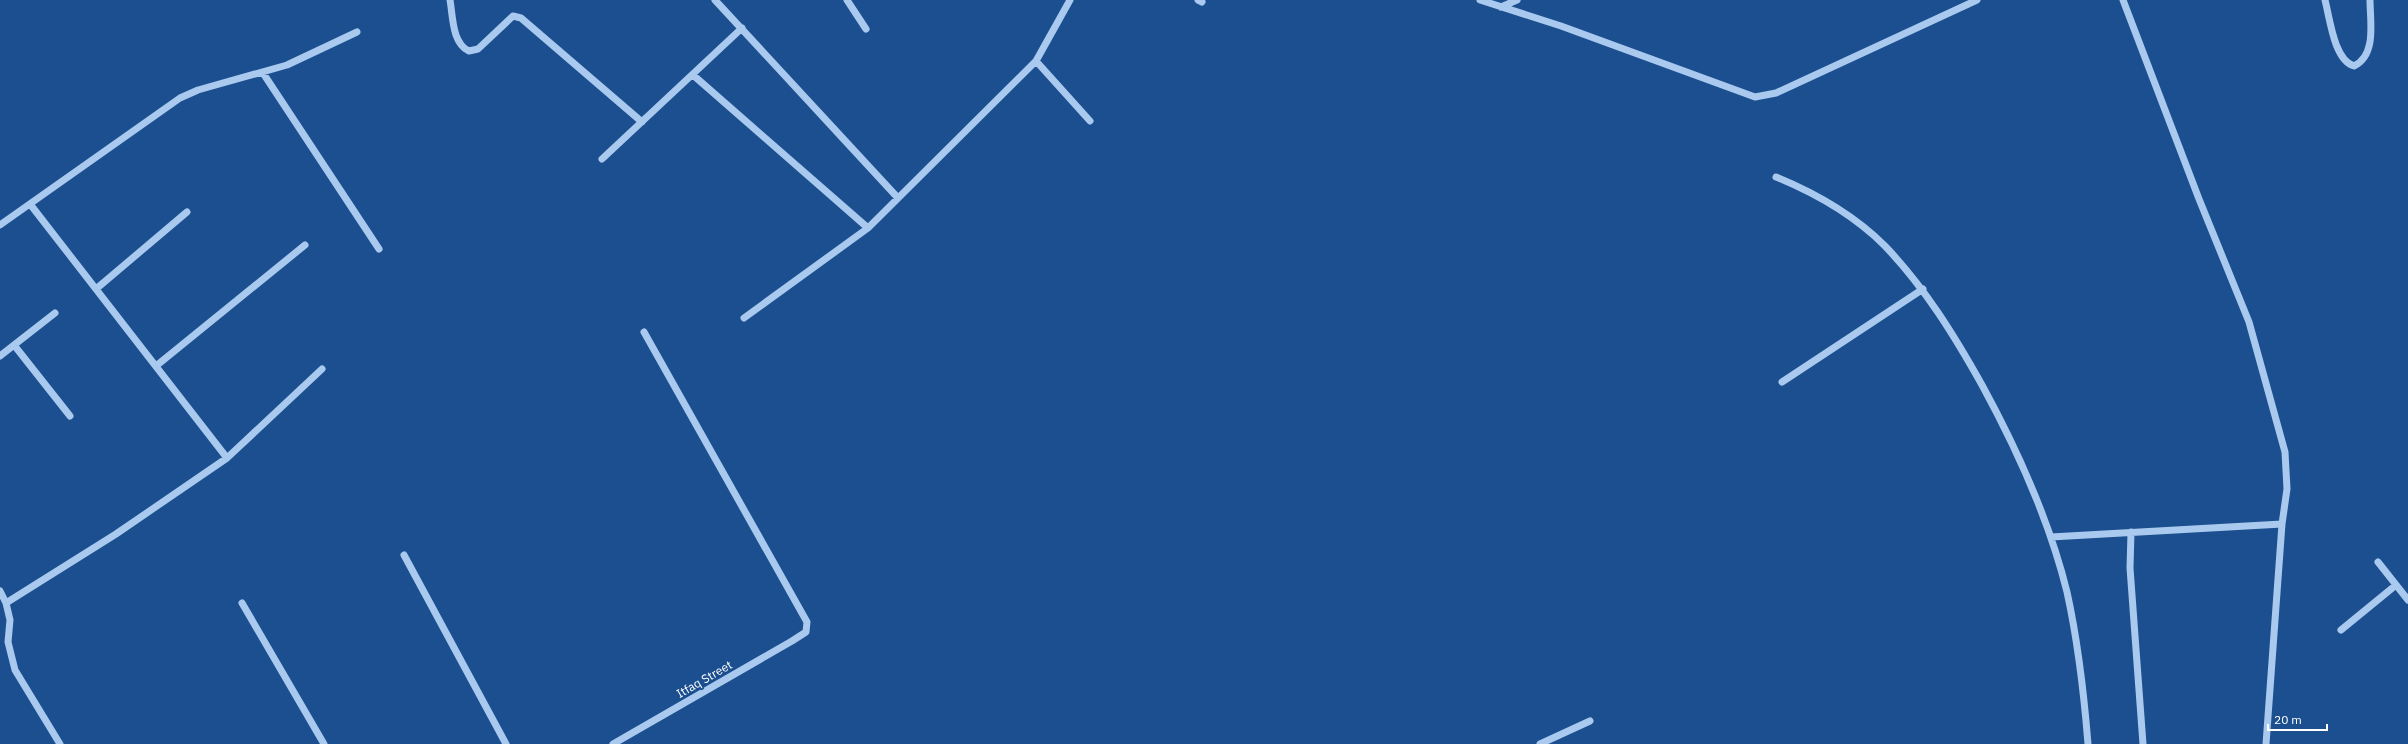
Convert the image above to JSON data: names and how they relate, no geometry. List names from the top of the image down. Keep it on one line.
{"streets":{"street":["Itfaq Street"]},"scale_bar":"20 m"}
